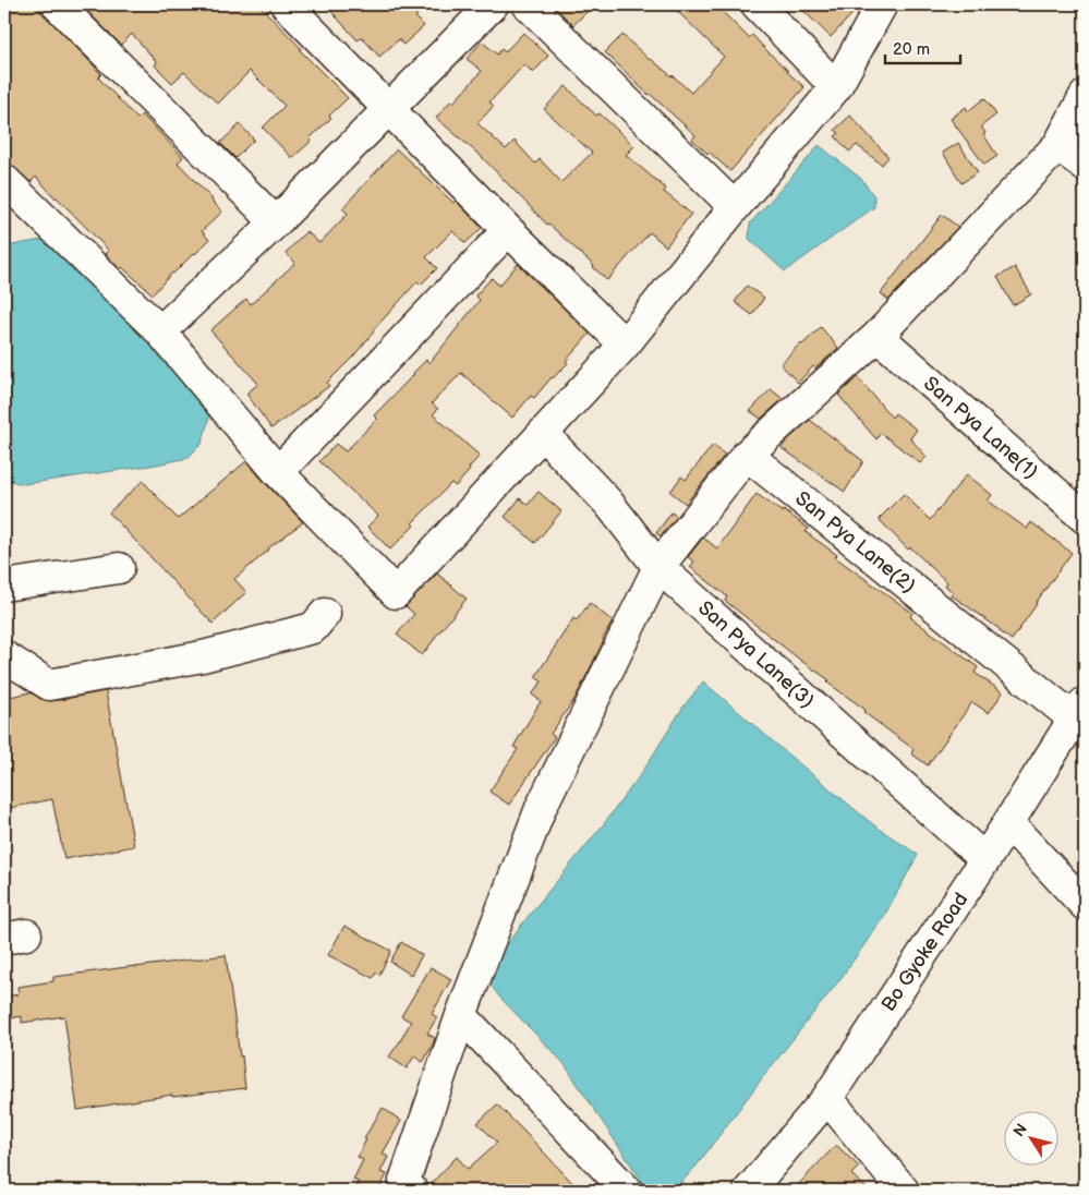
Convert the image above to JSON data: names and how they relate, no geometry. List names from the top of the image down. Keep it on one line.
{"streets":{"street":["San Pya Lane(1)","San Pya Lane(2)","San Pya Lane(3)","Bo Gyoke Road"]},"crossings":[["San Pya Lane(2)","Bo Gyoke Road"],["San Pya Lane(3)","Bo Gyoke Road"]],"scale_bar":"20 m","north":"top left"}
